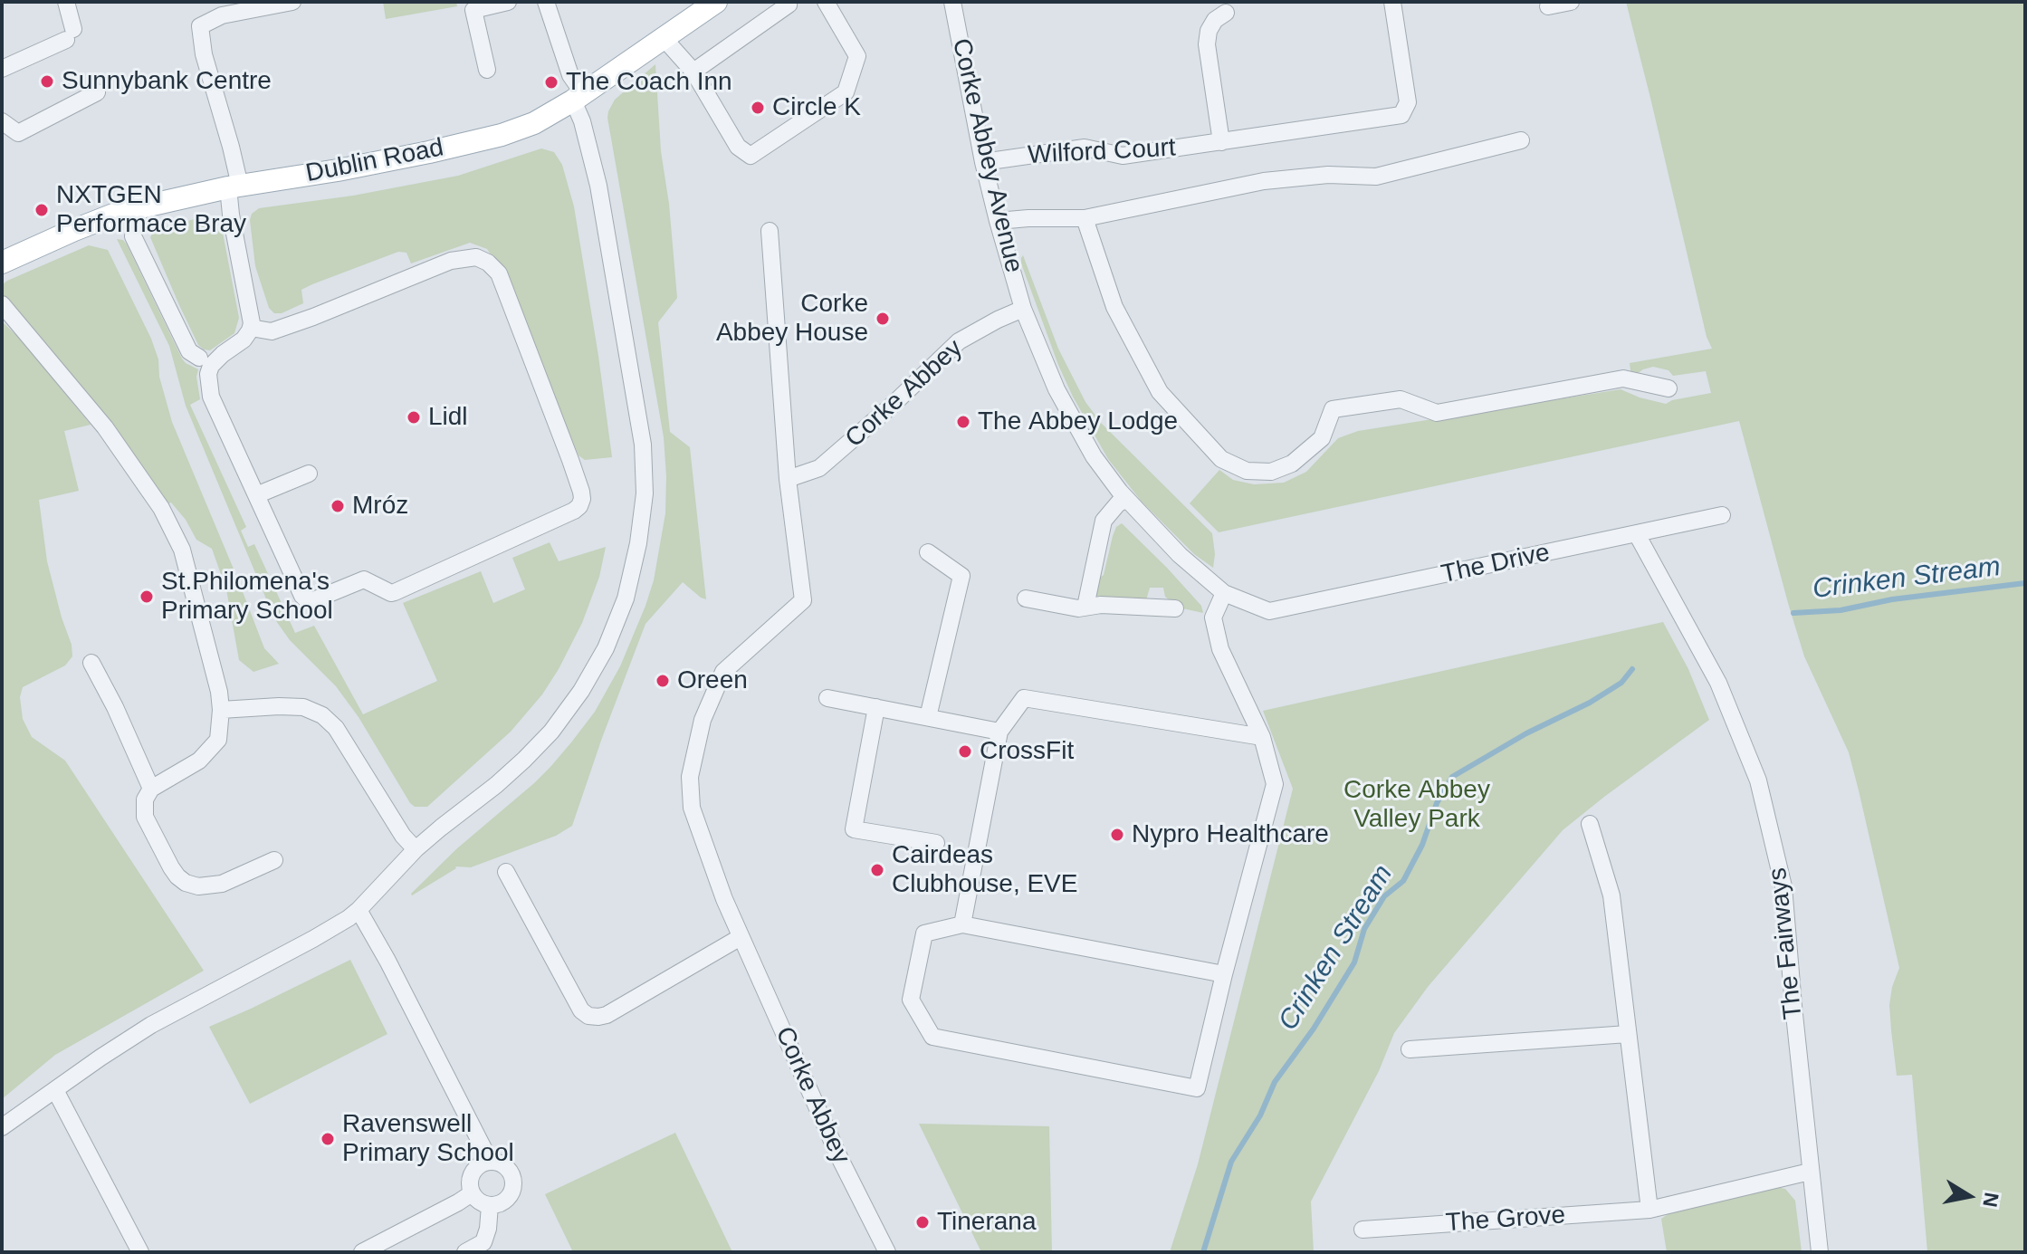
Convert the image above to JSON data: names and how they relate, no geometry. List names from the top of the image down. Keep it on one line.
{"streets":{"main road":["Dublin Road"],"street":["Wilford Court","Corke Abbey Avenue","Corke Abbey","The Drive","The Fairways","The Grove"]},"crossings":[["Wilford Court","Corke Abbey Avenue"],["Corke Abbey Avenue","Corke Abbey"],["Corke Abbey Avenue","The Drive"],["The Drive","The Fairways"],["The Fairways","The Grove"]],"water":["Crinken Stream"],"parks":["Corke Abbey Valley Park"],"places":["Sunnybank Centre","The Coach Inn","Circle K","NXTGEN Performace Bray","Corke Abbey House","Lidl","The Abbey Lodge","Mróz","St.Philomena's Primary School","Oreen","CrossFit","Nypro Healthcare","Cairdeas Clubhouse, EVE","Ravenswell Primary School","Tinerana"],"north":"right"}
